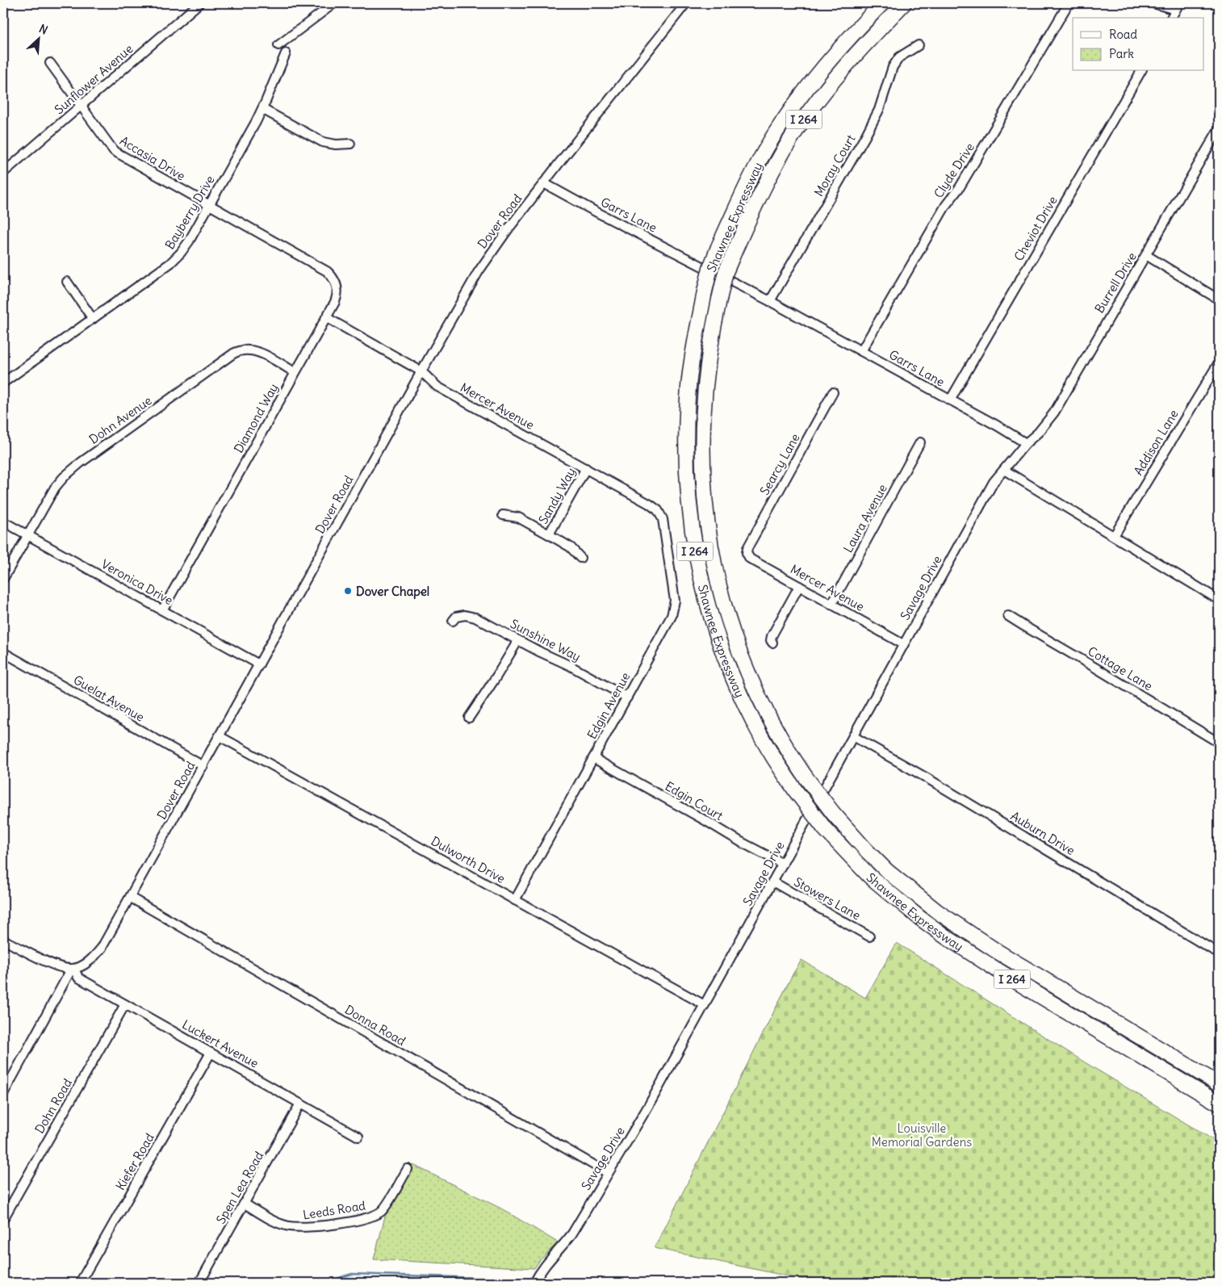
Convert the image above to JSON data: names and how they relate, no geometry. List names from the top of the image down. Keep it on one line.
{"streets":{"highway":["I 264","Shawnee Expressway"],"street":["Sunflower Avenue","Accasia Drive","Moray Court","Clyde Drive","Bayberry Drive","Garrs Lane","Dover Road","Cheviot Drive","Burrell Drive","Mercer Avenue","Diamond Way","Dohn Avenue","Addison Lane","Searcy Lane","Sandy Way","Laura Avenue","Veronica Drive","Savage Drive","Sunshine Way","Cottage Lane","Guelat Avenue","Edgin Avenue","Edgin Court","Auburn Drive","Dulworth Drive","Stowers Lane","Donna Road","Luckert Avenue","Dohn Road","Kiefer Road","Spen Lea Road","Leeds Road"]},"crossings":[["Sunflower Avenue","Accasia Drive"],["Accasia Drive","Bayberry Drive"],["Accasia Drive","Diamond Way"],["Moray Court","Garrs Lane"],["Clyde Drive","Garrs Lane"],["Garrs Lane","Dover Road"],["Garrs Lane","Cheviot Drive"],["Garrs Lane","Burrell Drive"],["Dover Road","Mercer Avenue"],["Dover Road","Veronica Drive"],["Dover Road","Guelat Avenue"],["Dover Road","Dulworth Drive"],["Dover Road","Donna Road"],["Dover Road","Luckert Avenue"],["Mercer Avenue","Diamond Way"],["Mercer Avenue","Searcy Lane"],["Mercer Avenue","Sandy Way"],["Mercer Avenue","Laura Avenue"],["Mercer Avenue","Savage Drive"],["Mercer Avenue","Edgin Avenue"],["Diamond Way","Dohn Avenue"],["Diamond Way","Veronica Drive"],["Dohn Avenue","Veronica Drive"],["Savage Drive","Edgin Court"],["Savage Drive","Auburn Drive"],["Savage Drive","Dulworth Drive"],["Savage Drive","Stowers Lane"],["Savage Drive","Donna Road"],["Sunshine Way","Edgin Avenue"],["Edgin Avenue","Edgin Court"],["Edgin Avenue","Dulworth Drive"],["Luckert Avenue","Dohn Road"],["Luckert Avenue","Kiefer Road"],["Luckert Avenue","Spen Lea Road"],["Spen Lea Road","Leeds Road"]],"parks":["Louisville Memorial Gardens"],"places":["Dover Chapel"],"legend":["Road","Park"],"north":"top right"}
